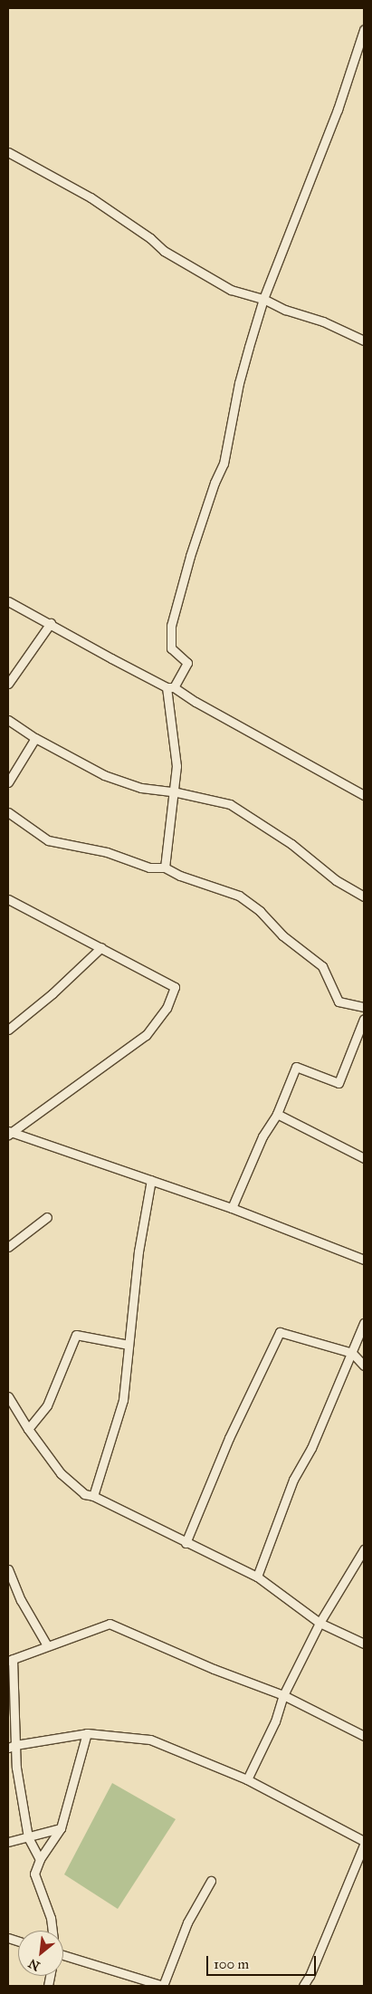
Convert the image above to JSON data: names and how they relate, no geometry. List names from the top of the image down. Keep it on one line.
{"scale_bar":"100 m","north":"bottom left"}
